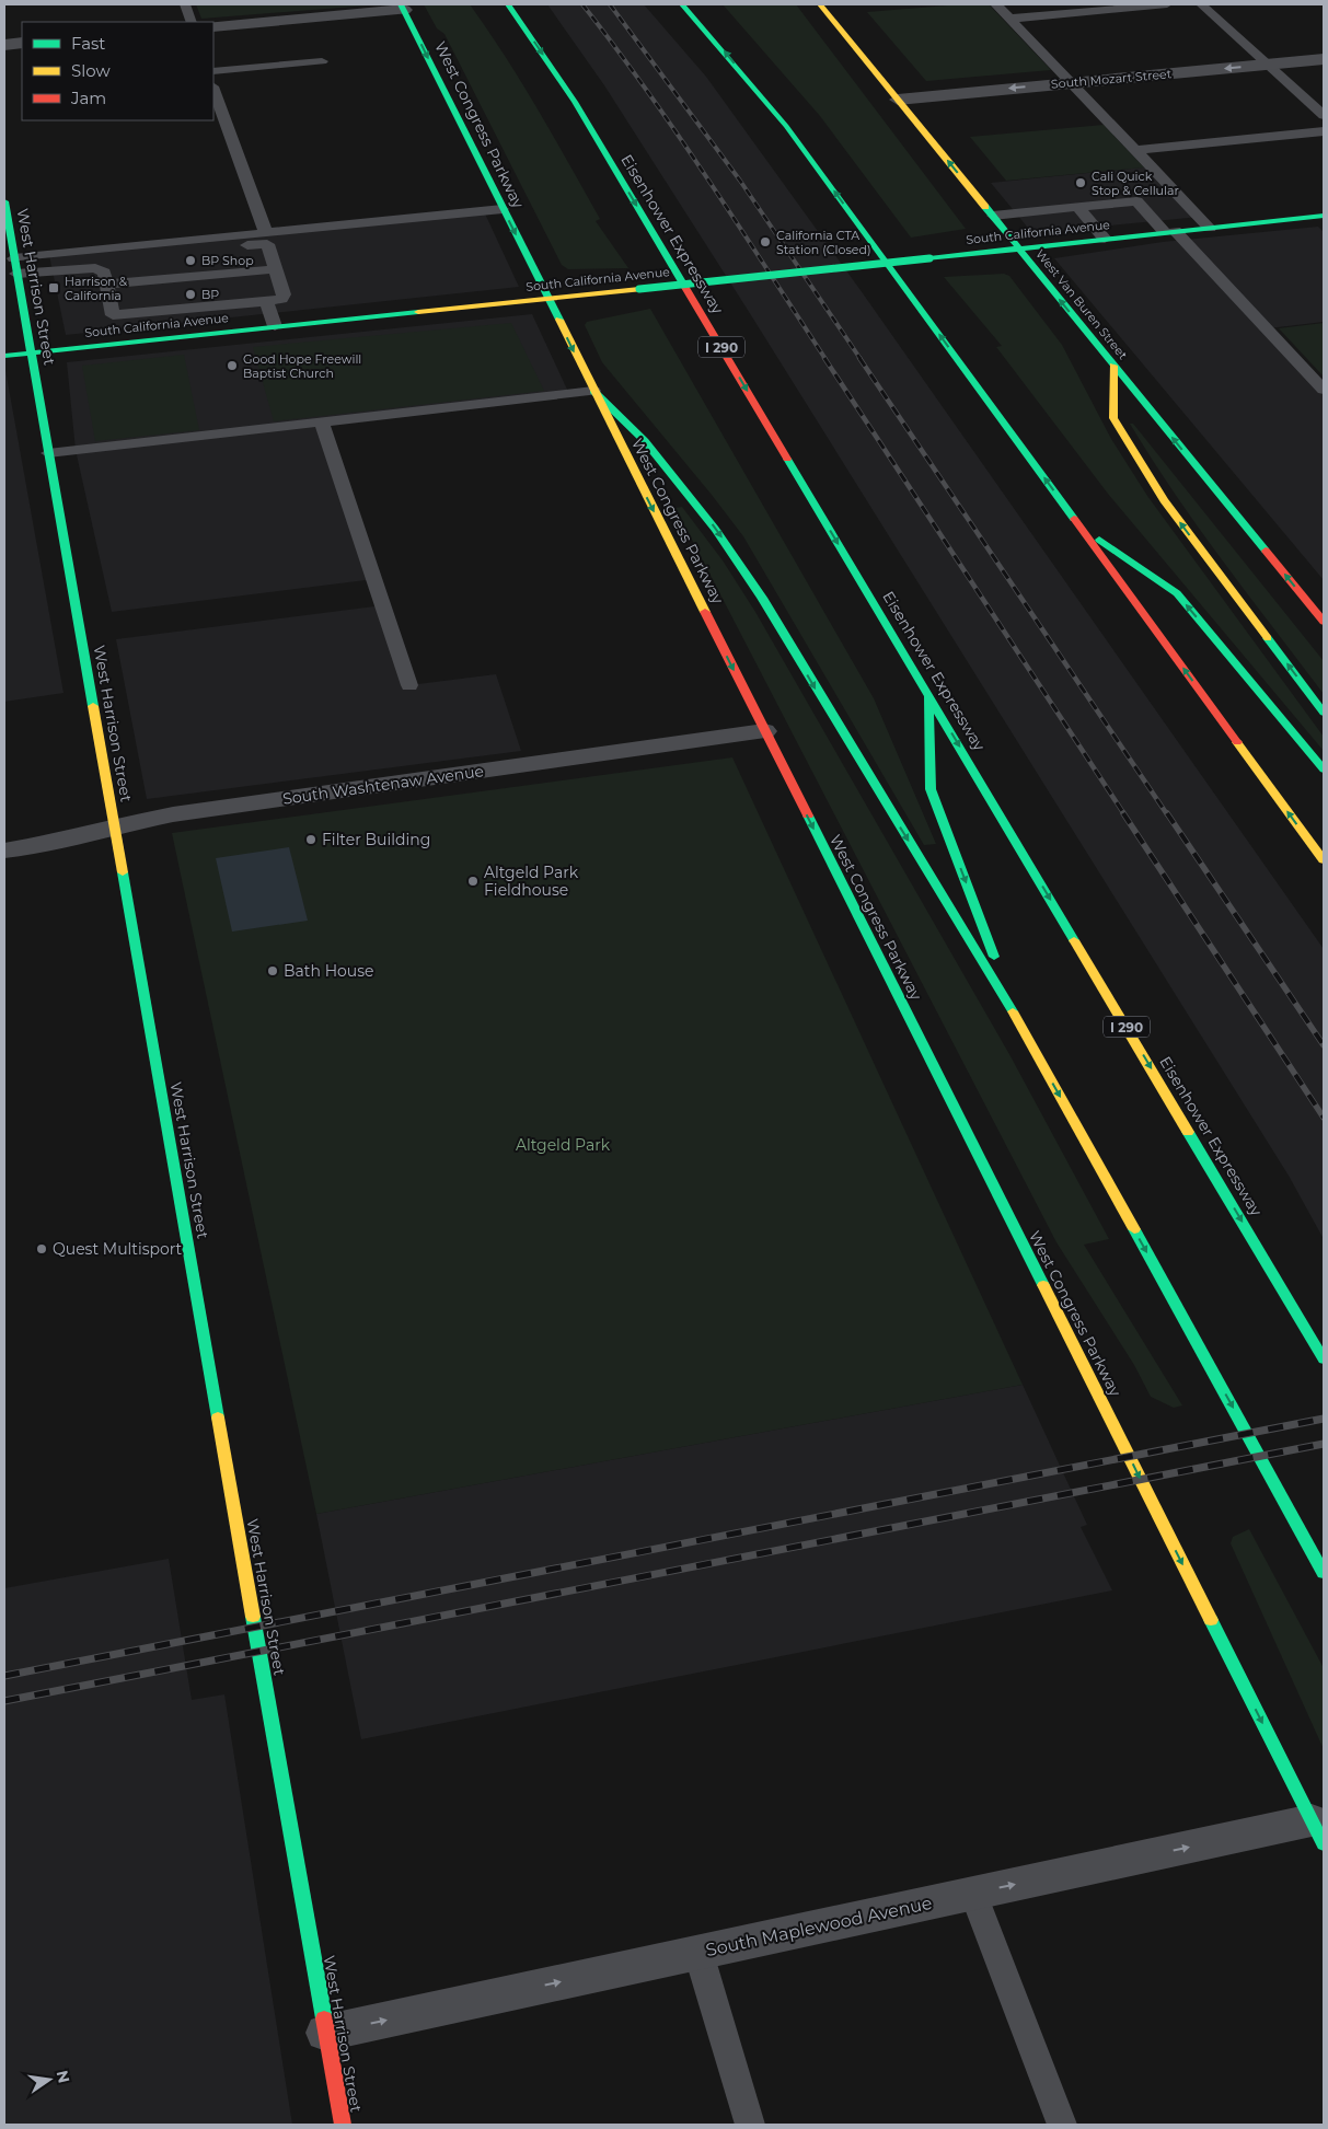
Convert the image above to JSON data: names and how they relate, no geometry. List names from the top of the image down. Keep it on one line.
{"streets":{"main road":["West Congress Parkway","South California Avenue","Eisenhower Expressway","West Harrison Street","West Van Buren Street","I 290"],"street":["South Mozart Street","South Washtenaw Avenue","South Maplewood Avenue"]},"crossings":[["South Mozart Street","West Van Buren Street"],["West Congress Parkway","South California Avenue"],["West Congress Parkway","South Washtenaw Avenue"],["West Congress Parkway","South Maplewood Avenue"],["South California Avenue","West Harrison Street"],["South California Avenue","West Van Buren Street"],["West Harrison Street","South Washtenaw Avenue"],["West Harrison Street","South Maplewood Avenue"]],"one_way":["South Mozart Street","South Maplewood Avenue"],"parks":["Altgeld Park"],"places":{"other":["Cali Quick Stop & Cellular","California CTA Station (Closed)","BP Shop","BP","Good Hope Freewill Baptist Church","Filter Building","Altgeld Park Fieldhouse","Bath House","Quest Multisport"],"transit":["Harrison & California"]},"legend":["Fast","Slow","Jam"],"north":"right"}
